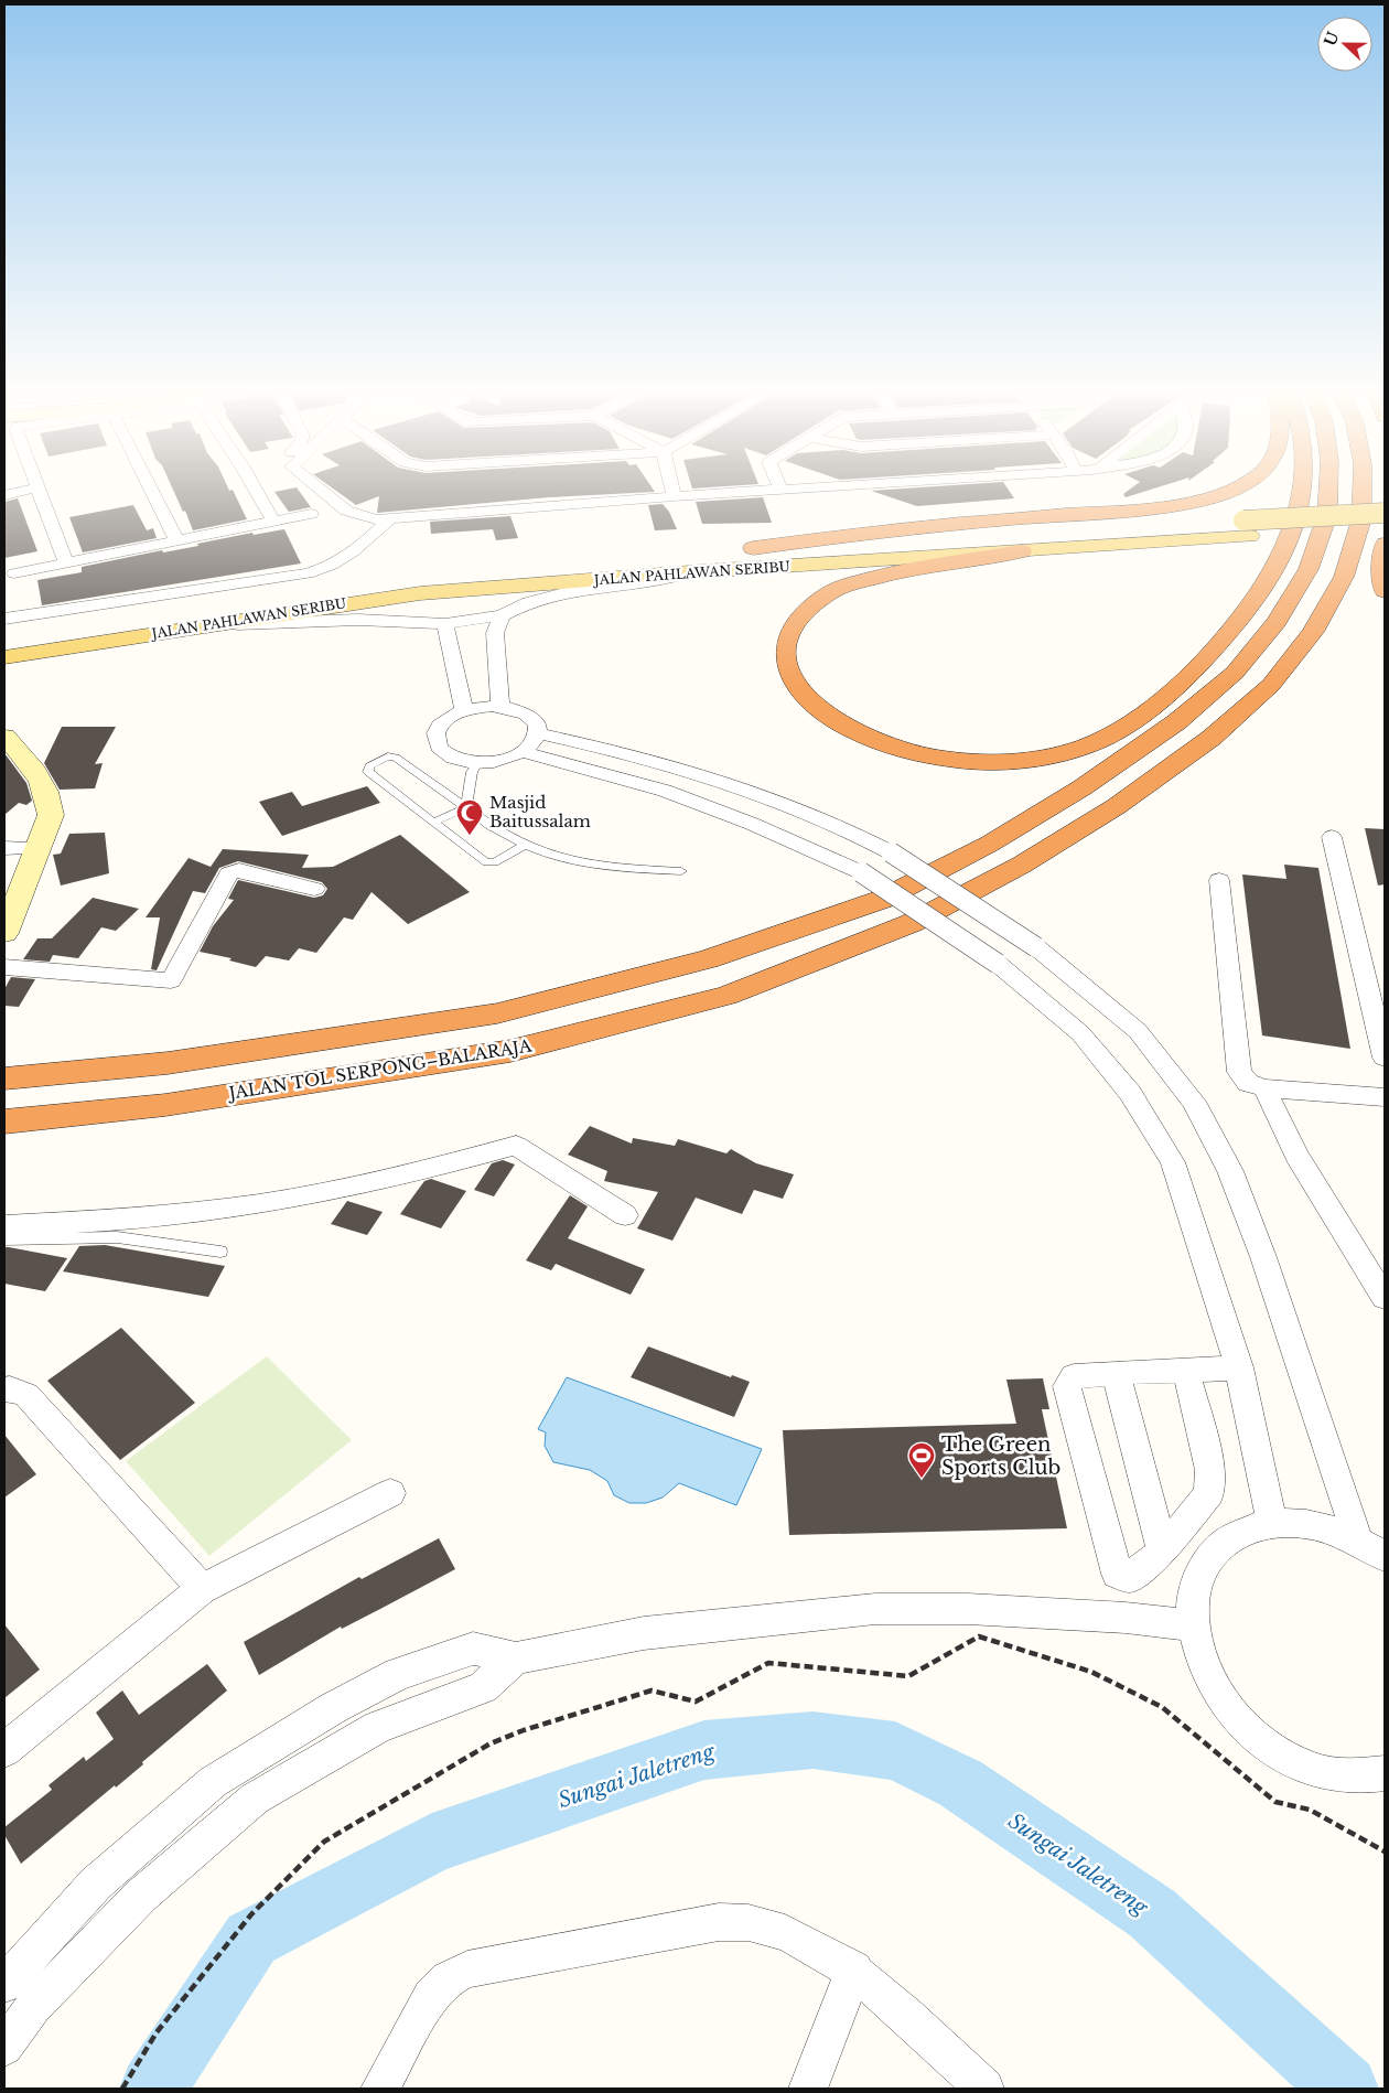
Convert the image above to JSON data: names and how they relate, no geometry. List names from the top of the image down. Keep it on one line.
{"streets":{"highway":["JALAN TOL SERPONG–BALARAJA"],"main road":["JALAN PAHLAWAN SERIBU"]},"water":["Sungai Jaletreng"],"places":{"mosque":["Masjid Baitussalam"],"sports":["The Green Sports Club"]},"north":"left"}
